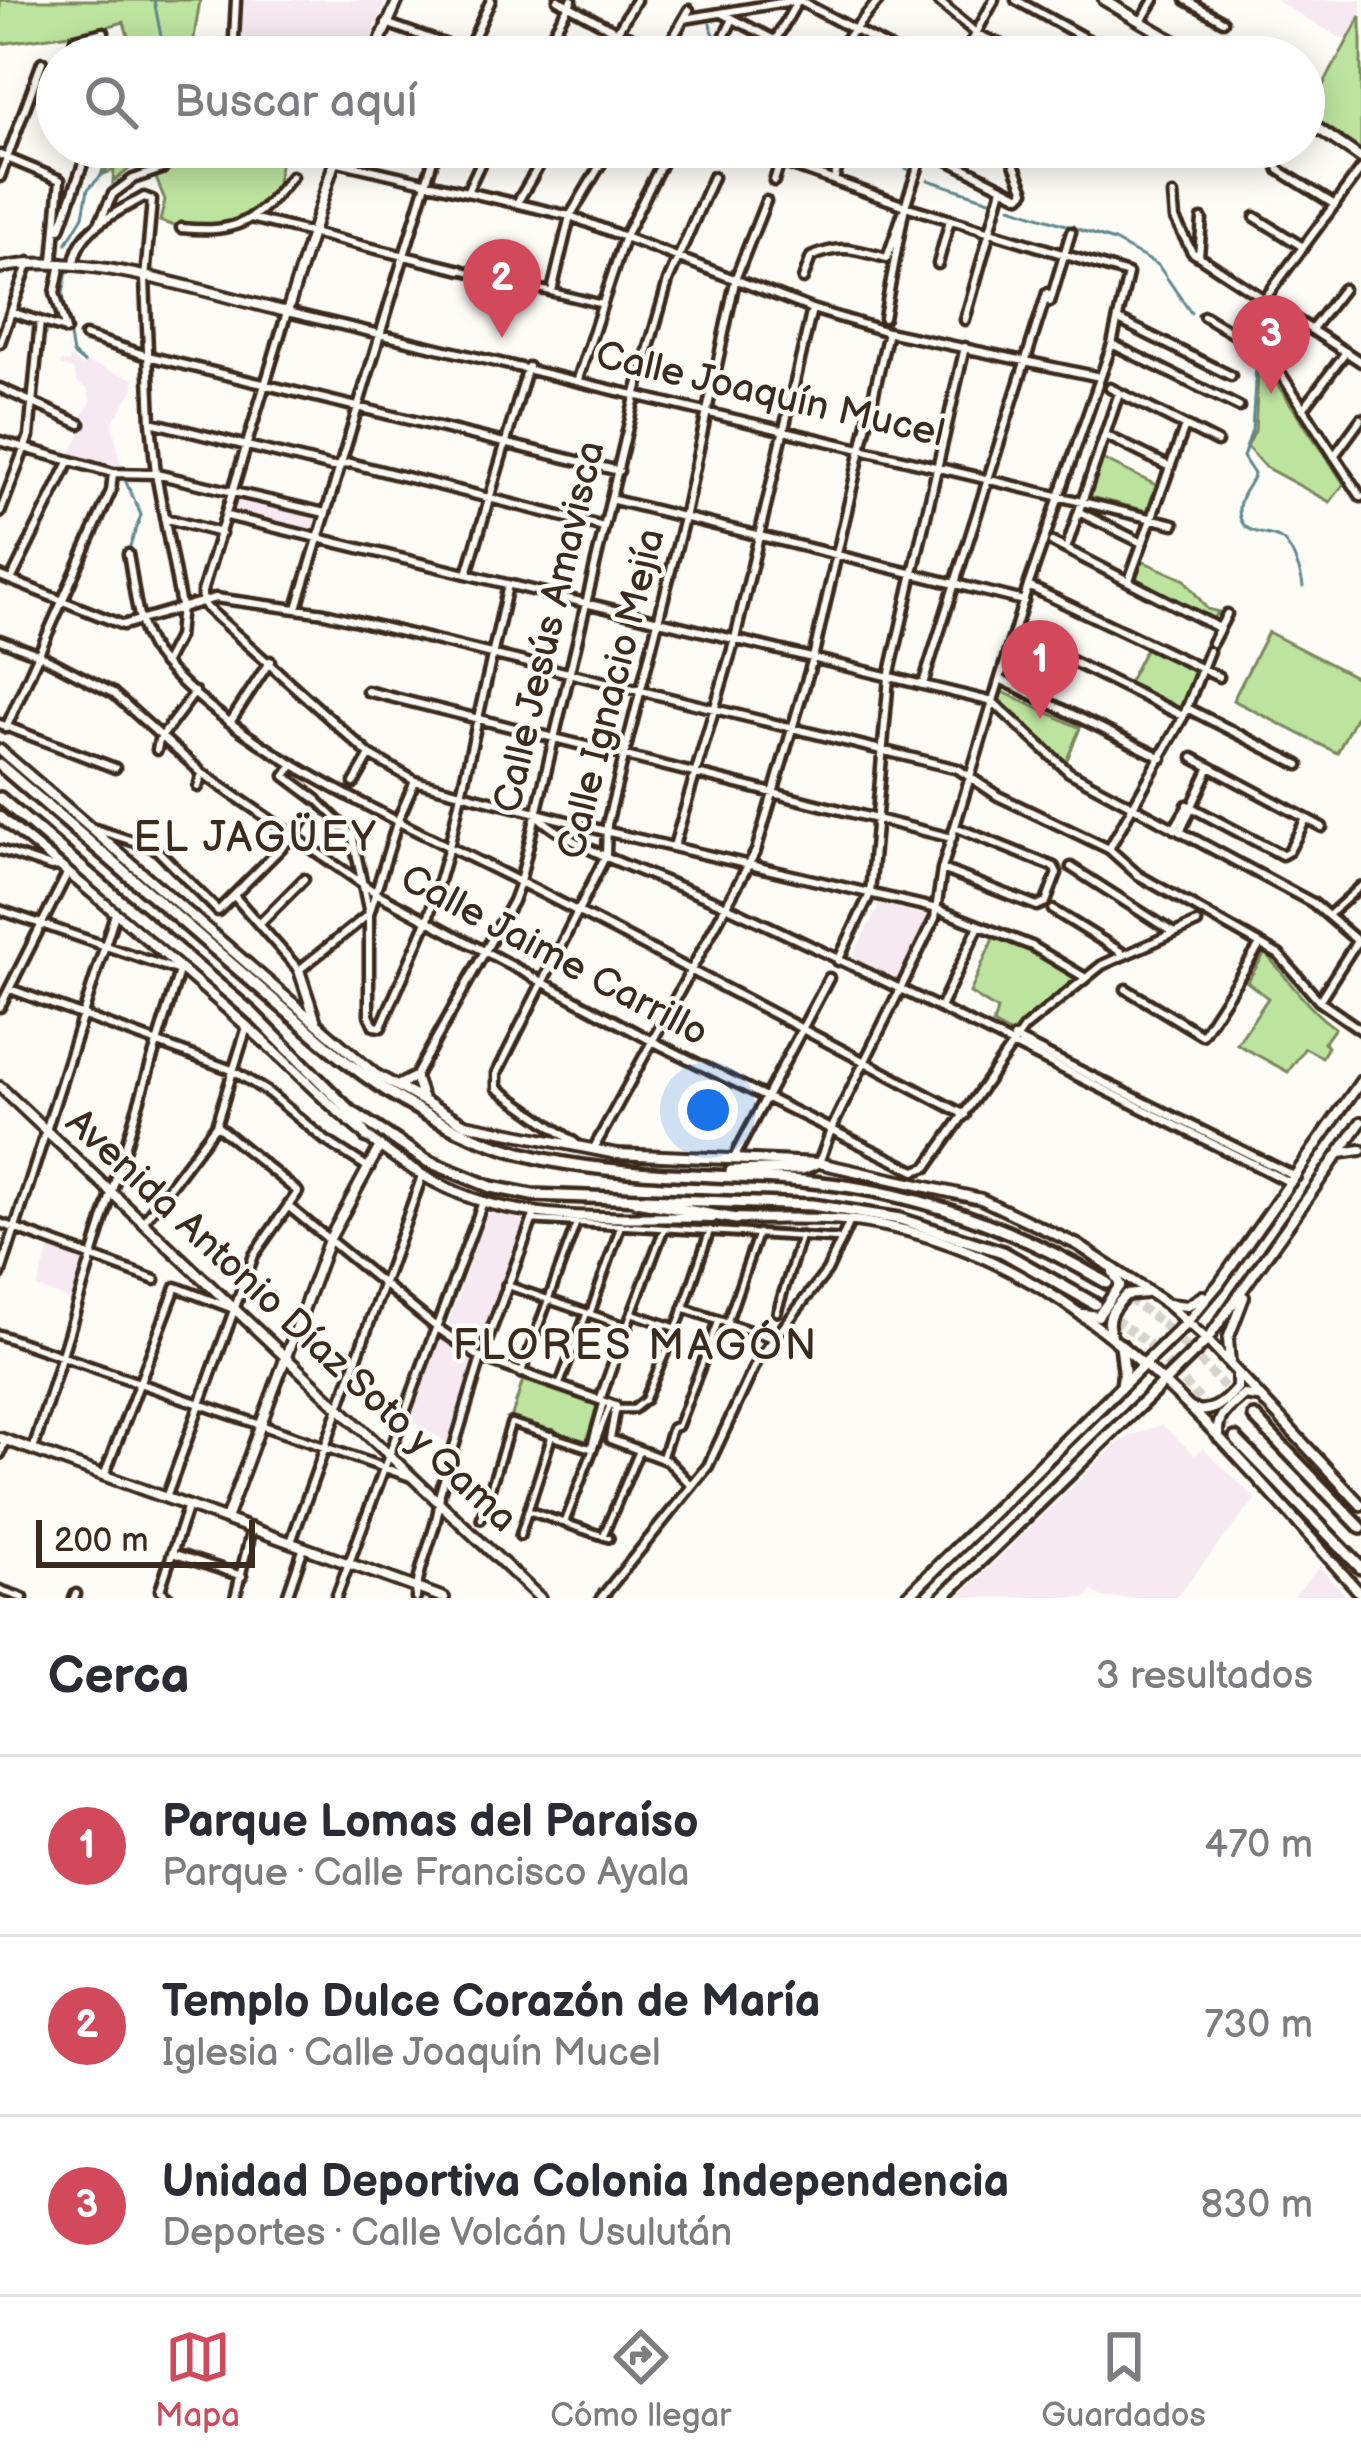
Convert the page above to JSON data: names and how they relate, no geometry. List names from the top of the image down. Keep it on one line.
{"streets":{"street":["Calle Joaquín Mucel","Calle Jesús Amavisca","Calle Ignacio Mejía","Calle Jaime Carrillo","Avenida Antonio Díaz Soto y Gama"]},"crossings":[["Calle Joaquín Mucel","Calle Jesús Amavisca"],["Calle Joaquín Mucel","Calle Ignacio Mejía"],["Calle Jesús Amavisca","Calle Jaime Carrillo"],["Calle Ignacio Mejía","Calle Jaime Carrillo"]],"districts":["EL JAGÜEY","FLORES MAGÓN"],"scale_bar":"200 m","page":{"search":"Buscar aquí","pins":["2","3","1"],"scale":"200 m","heading":["Cerca","3 resultados"],"list":[{"mark":"1","name":"Parque Lomas del Paraíso","note":"Parque · Calle Francisco Ayala","value":"470 m"},{"mark":"2","name":"Templo Dulce Corazón de María","note":"Iglesia · Calle Joaquín Mucel","value":"730 m"},{"mark":"3","name":"Unidad Deportiva Colonia Independencia","note":"Deportes · Calle Volcán Usulután","value":"830 m"}],"nav":["Mapa","Cómo llegar","Guardados"]}}
